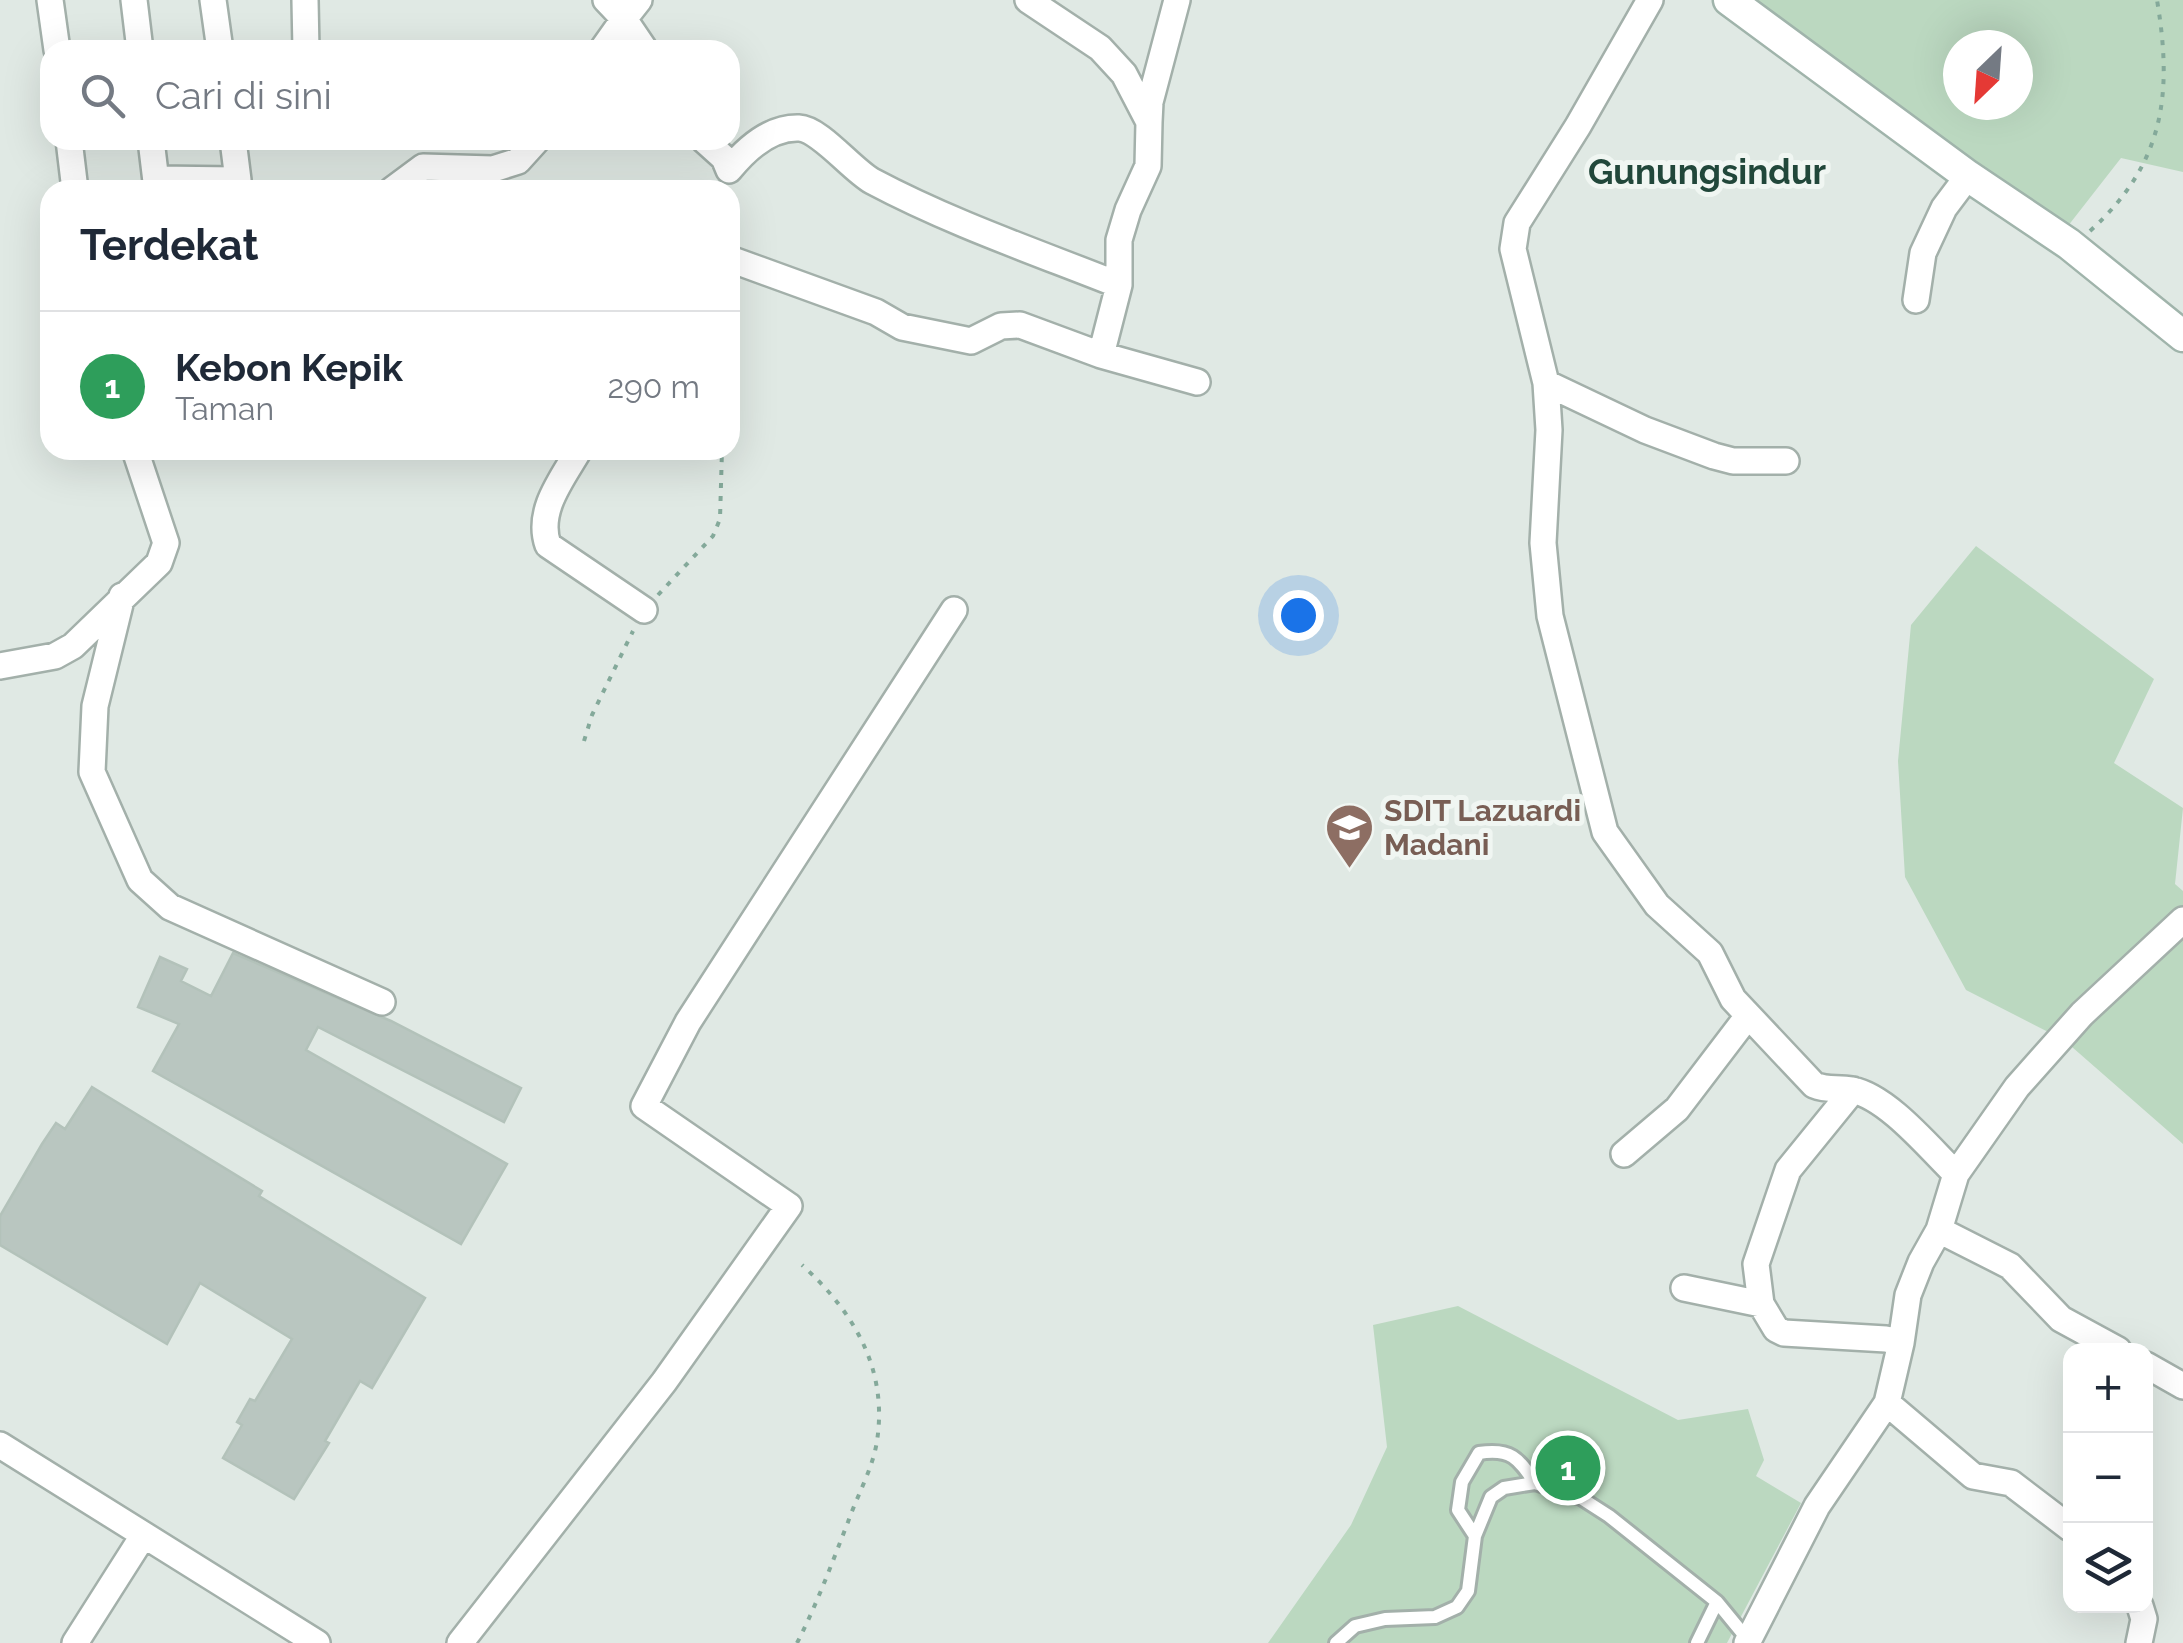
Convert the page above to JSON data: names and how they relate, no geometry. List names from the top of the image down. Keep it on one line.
{"districts":["Gunungsindur"],"places":{"school or university":["SDIT Lazuardi Madani"]},"north":"bottom left","page":{"search":"Cari di sini","heading":"Terdekat","list":[{"mark":"1","name":"Kebon Kepik","note":"Taman","value":"290 m"}],"map_buttons":["+","−"],"pins":"1"}}
